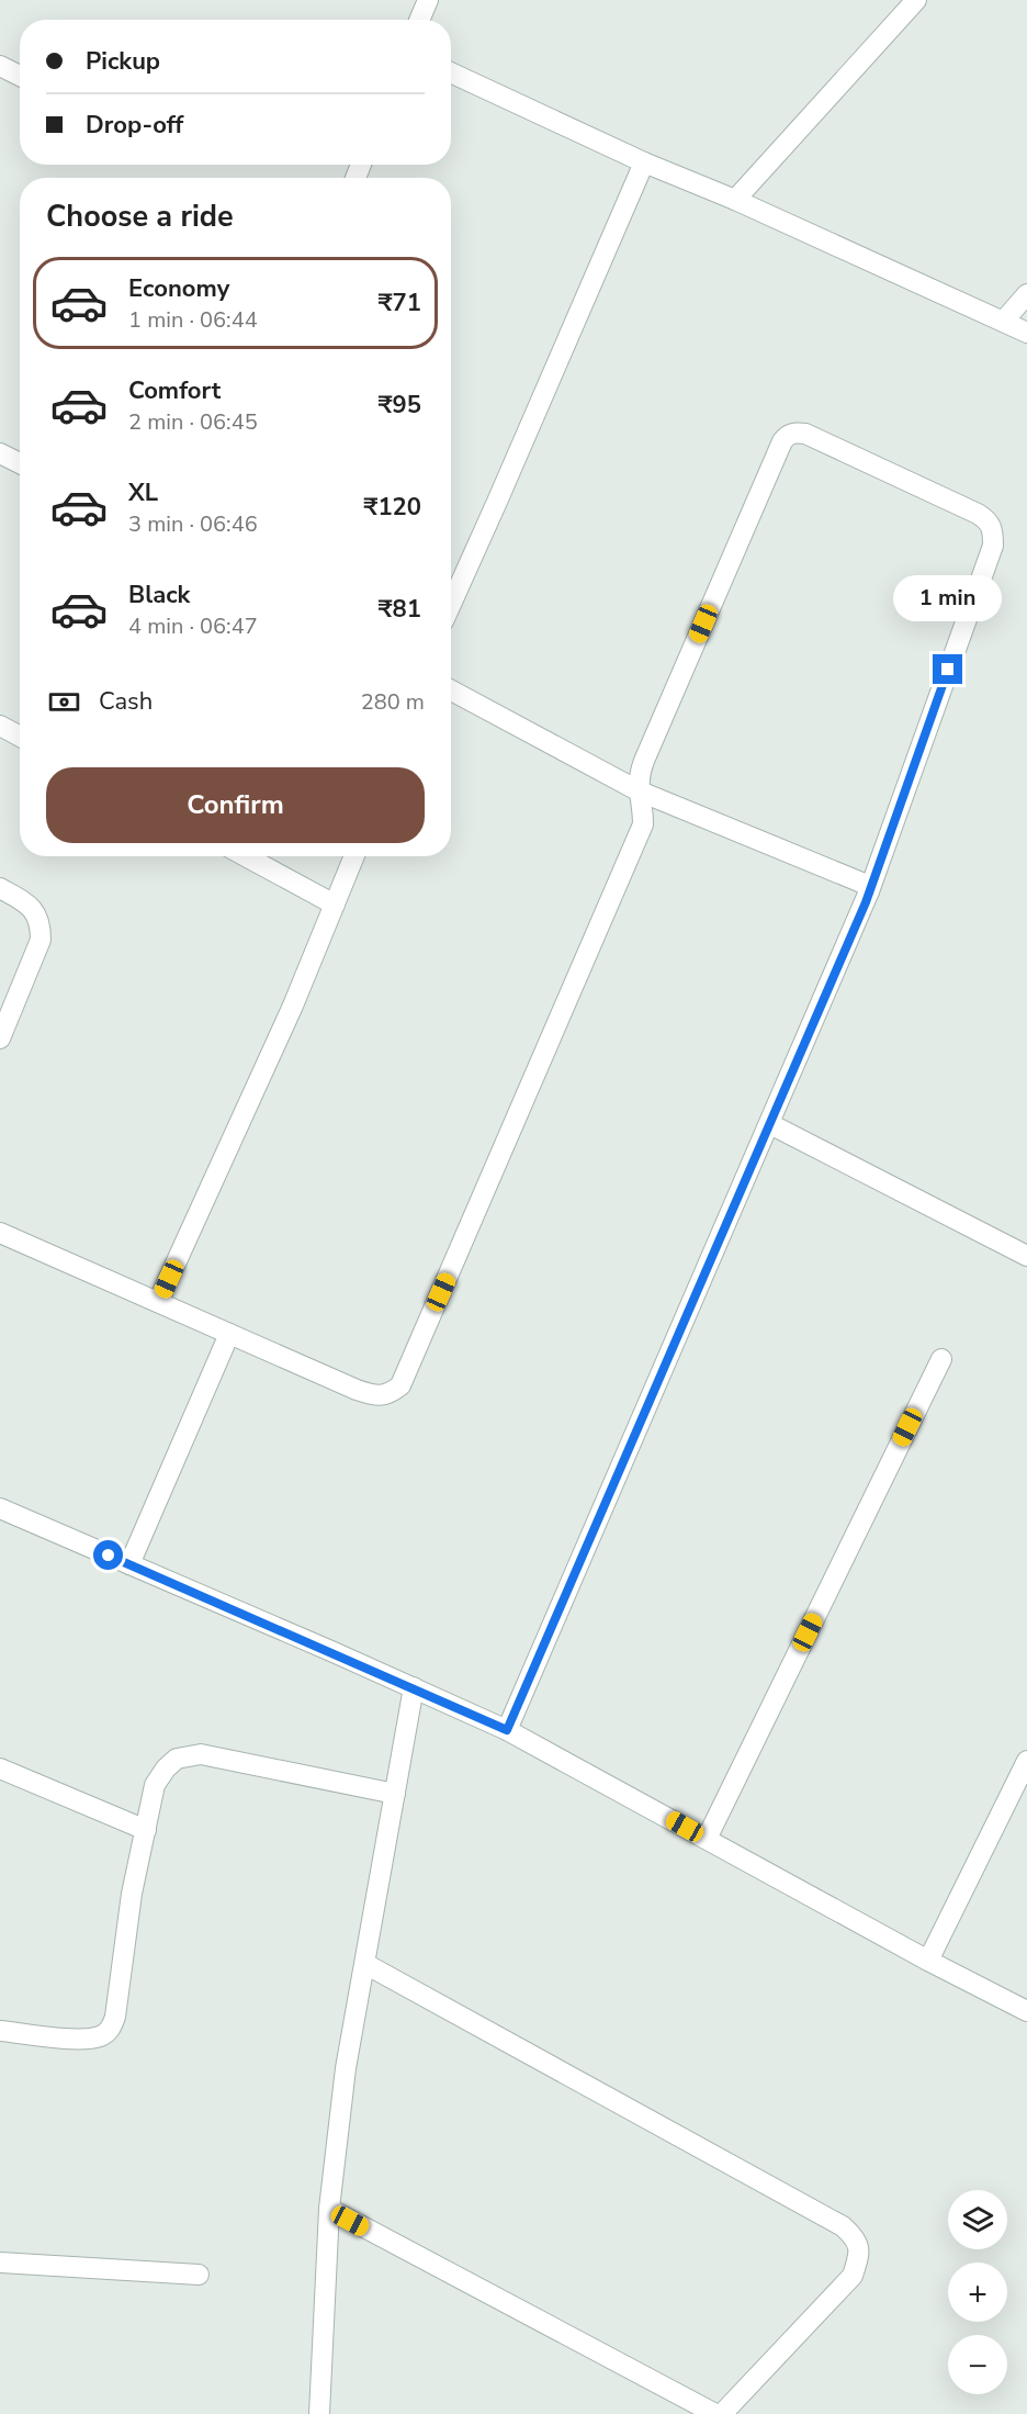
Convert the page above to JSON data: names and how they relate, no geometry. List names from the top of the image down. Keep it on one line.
{"page":{"banner":["Pickup","Drop-off"],"heading":"Choose a ride","list":[{"name":"Economy","note":"1 min · 06:44","value":"₹71"},{"name":"Comfort","note":"2 min · 06:45","value":"₹95"},{"name":"XL","note":"3 min · 06:46","value":"₹120"},{"name":"Black","note":"4 min · 06:47","value":"₹81"}],"bubble":"1 min","pay":["Cash","280 m"],"buttons":"Confirm","map_buttons":["+","−"]}}
